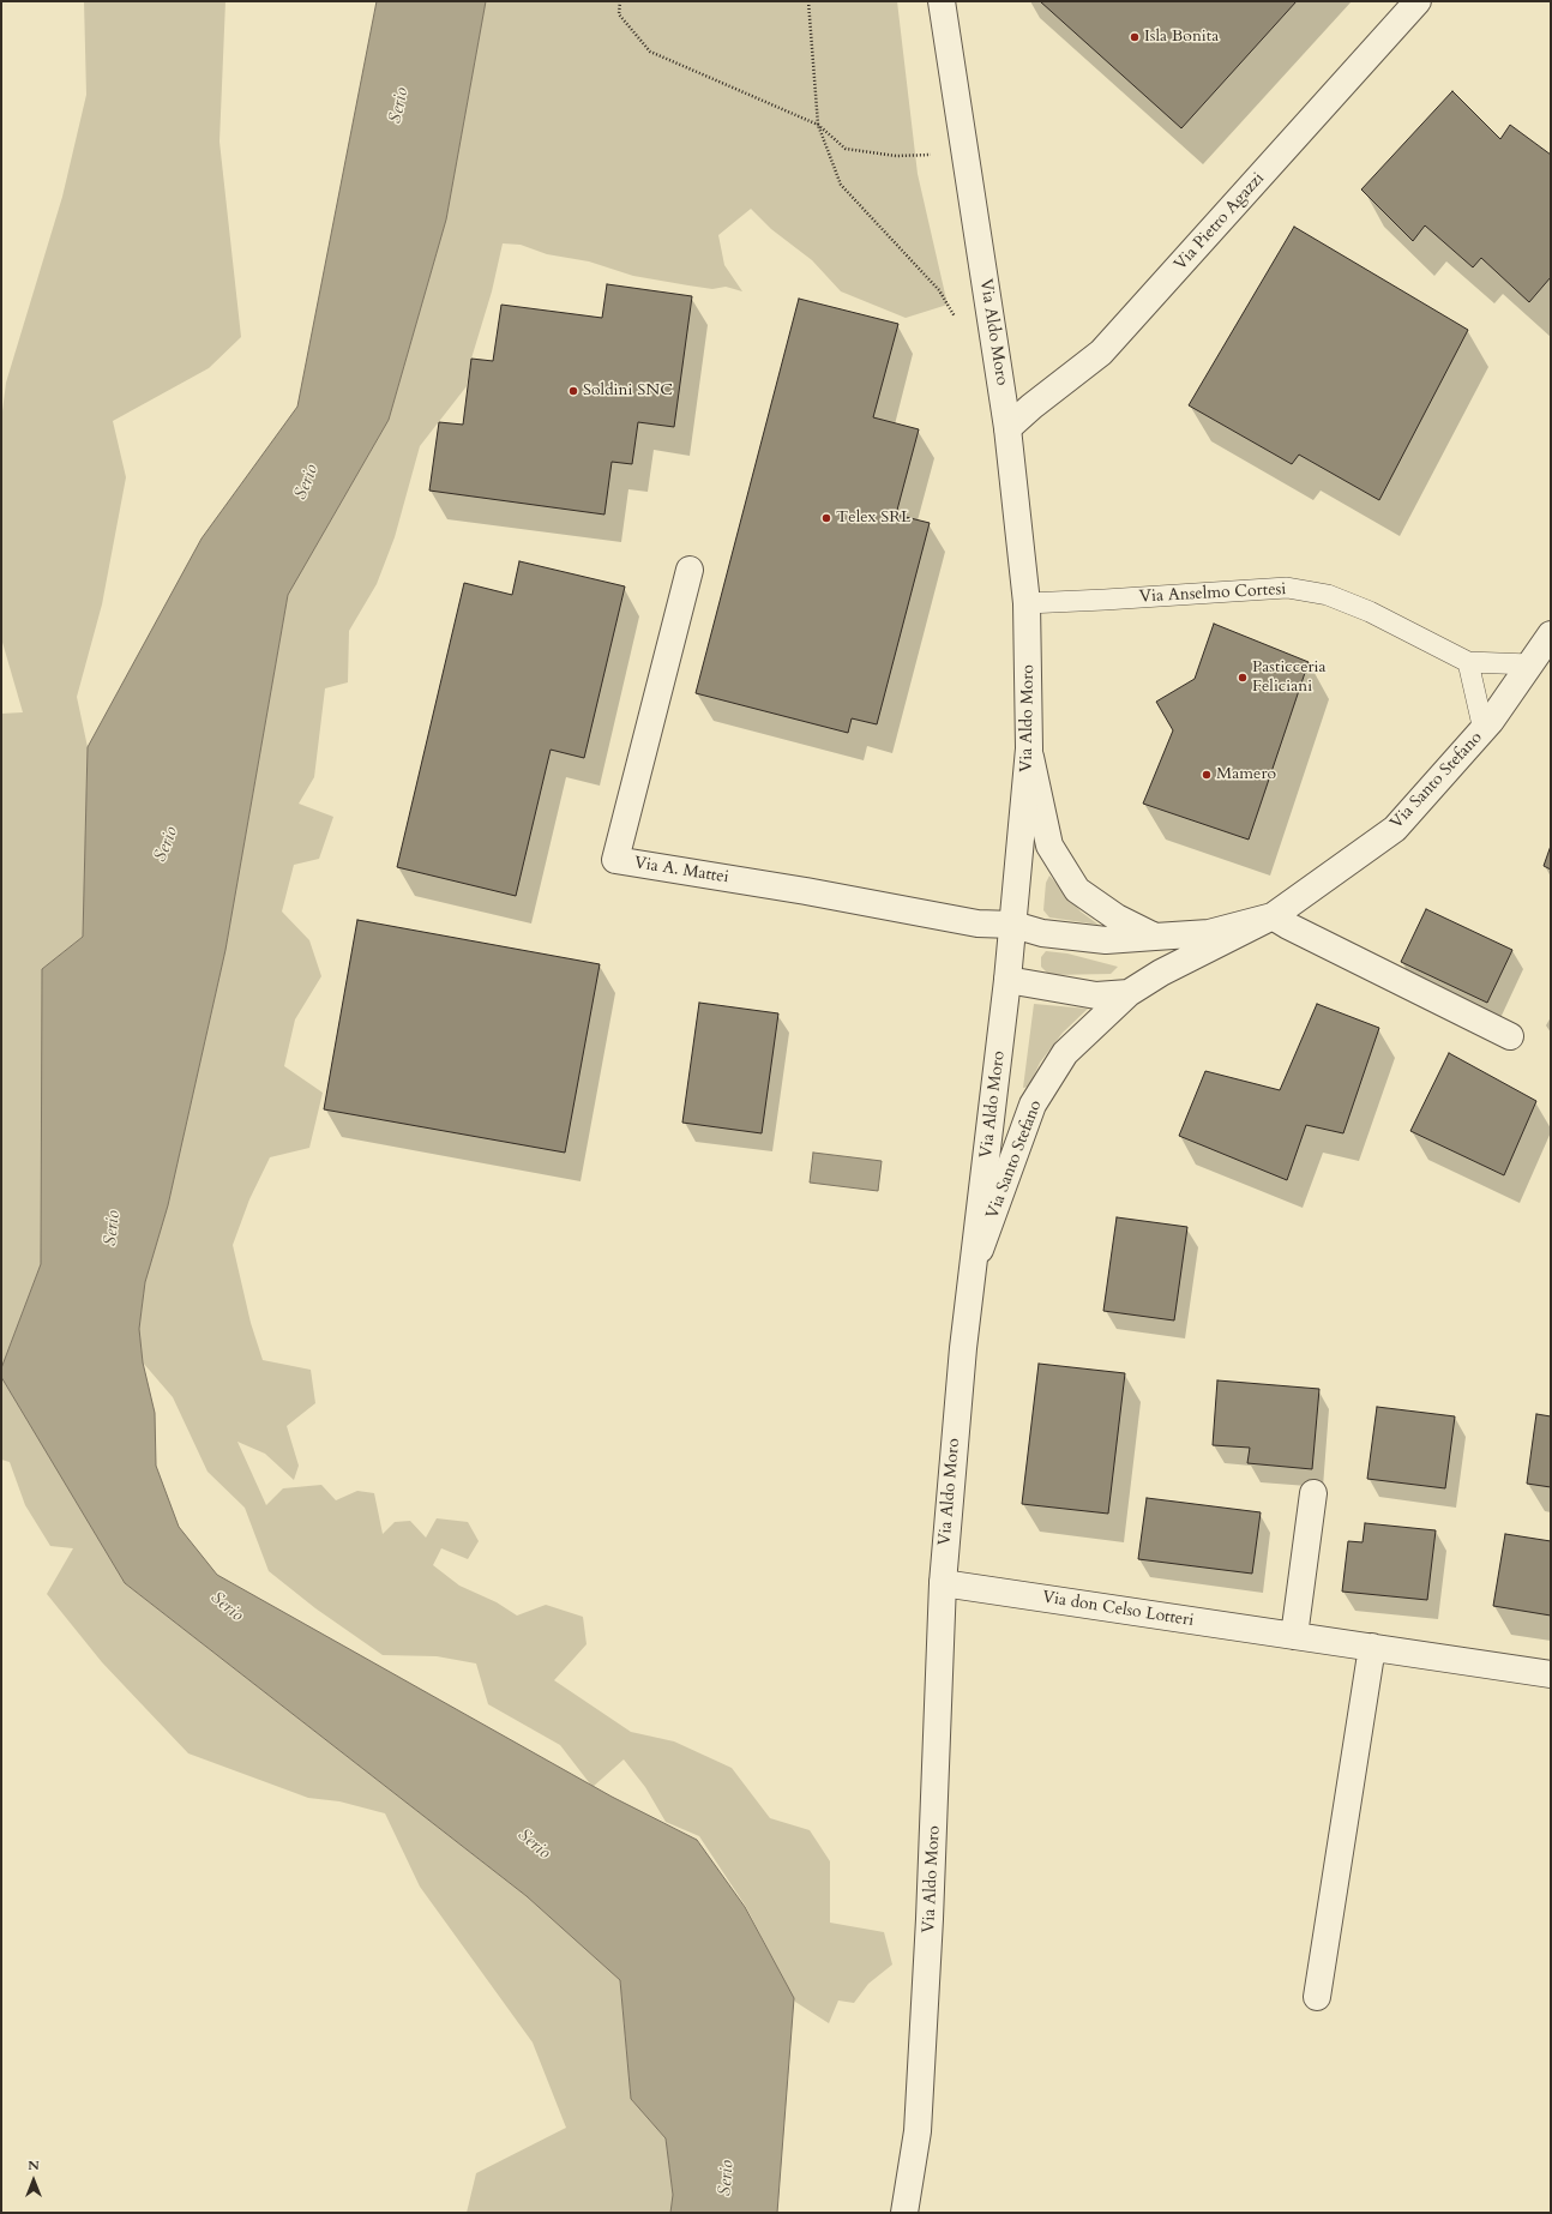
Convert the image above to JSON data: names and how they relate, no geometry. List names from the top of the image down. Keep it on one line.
{"streets":{"street":["Via Pietro Agazzi","Via Aldo Moro","Via Santo Stefano","Via A. Mattei","Via don Celso Lotteri"],"lane":["Via Anselmo Cortesi"]},"crossings":[["Via Pietro Agazzi","Via Aldo Moro"],["Via Aldo Moro","Via Anselmo Cortesi"],["Via Aldo Moro","Via Santo Stefano"],["Via Aldo Moro","Via A. Mattei"],["Via Aldo Moro","Via don Celso Lotteri"],["Via Anselmo Cortesi","Via Santo Stefano"],["Via Santo Stefano","Via A. Mattei"]],"water":["Serio"],"places":["Isla Bonita","Soldini SNC","Telex SRL","Pasticceria Feliciani","Mamero"],"north":"top"}
